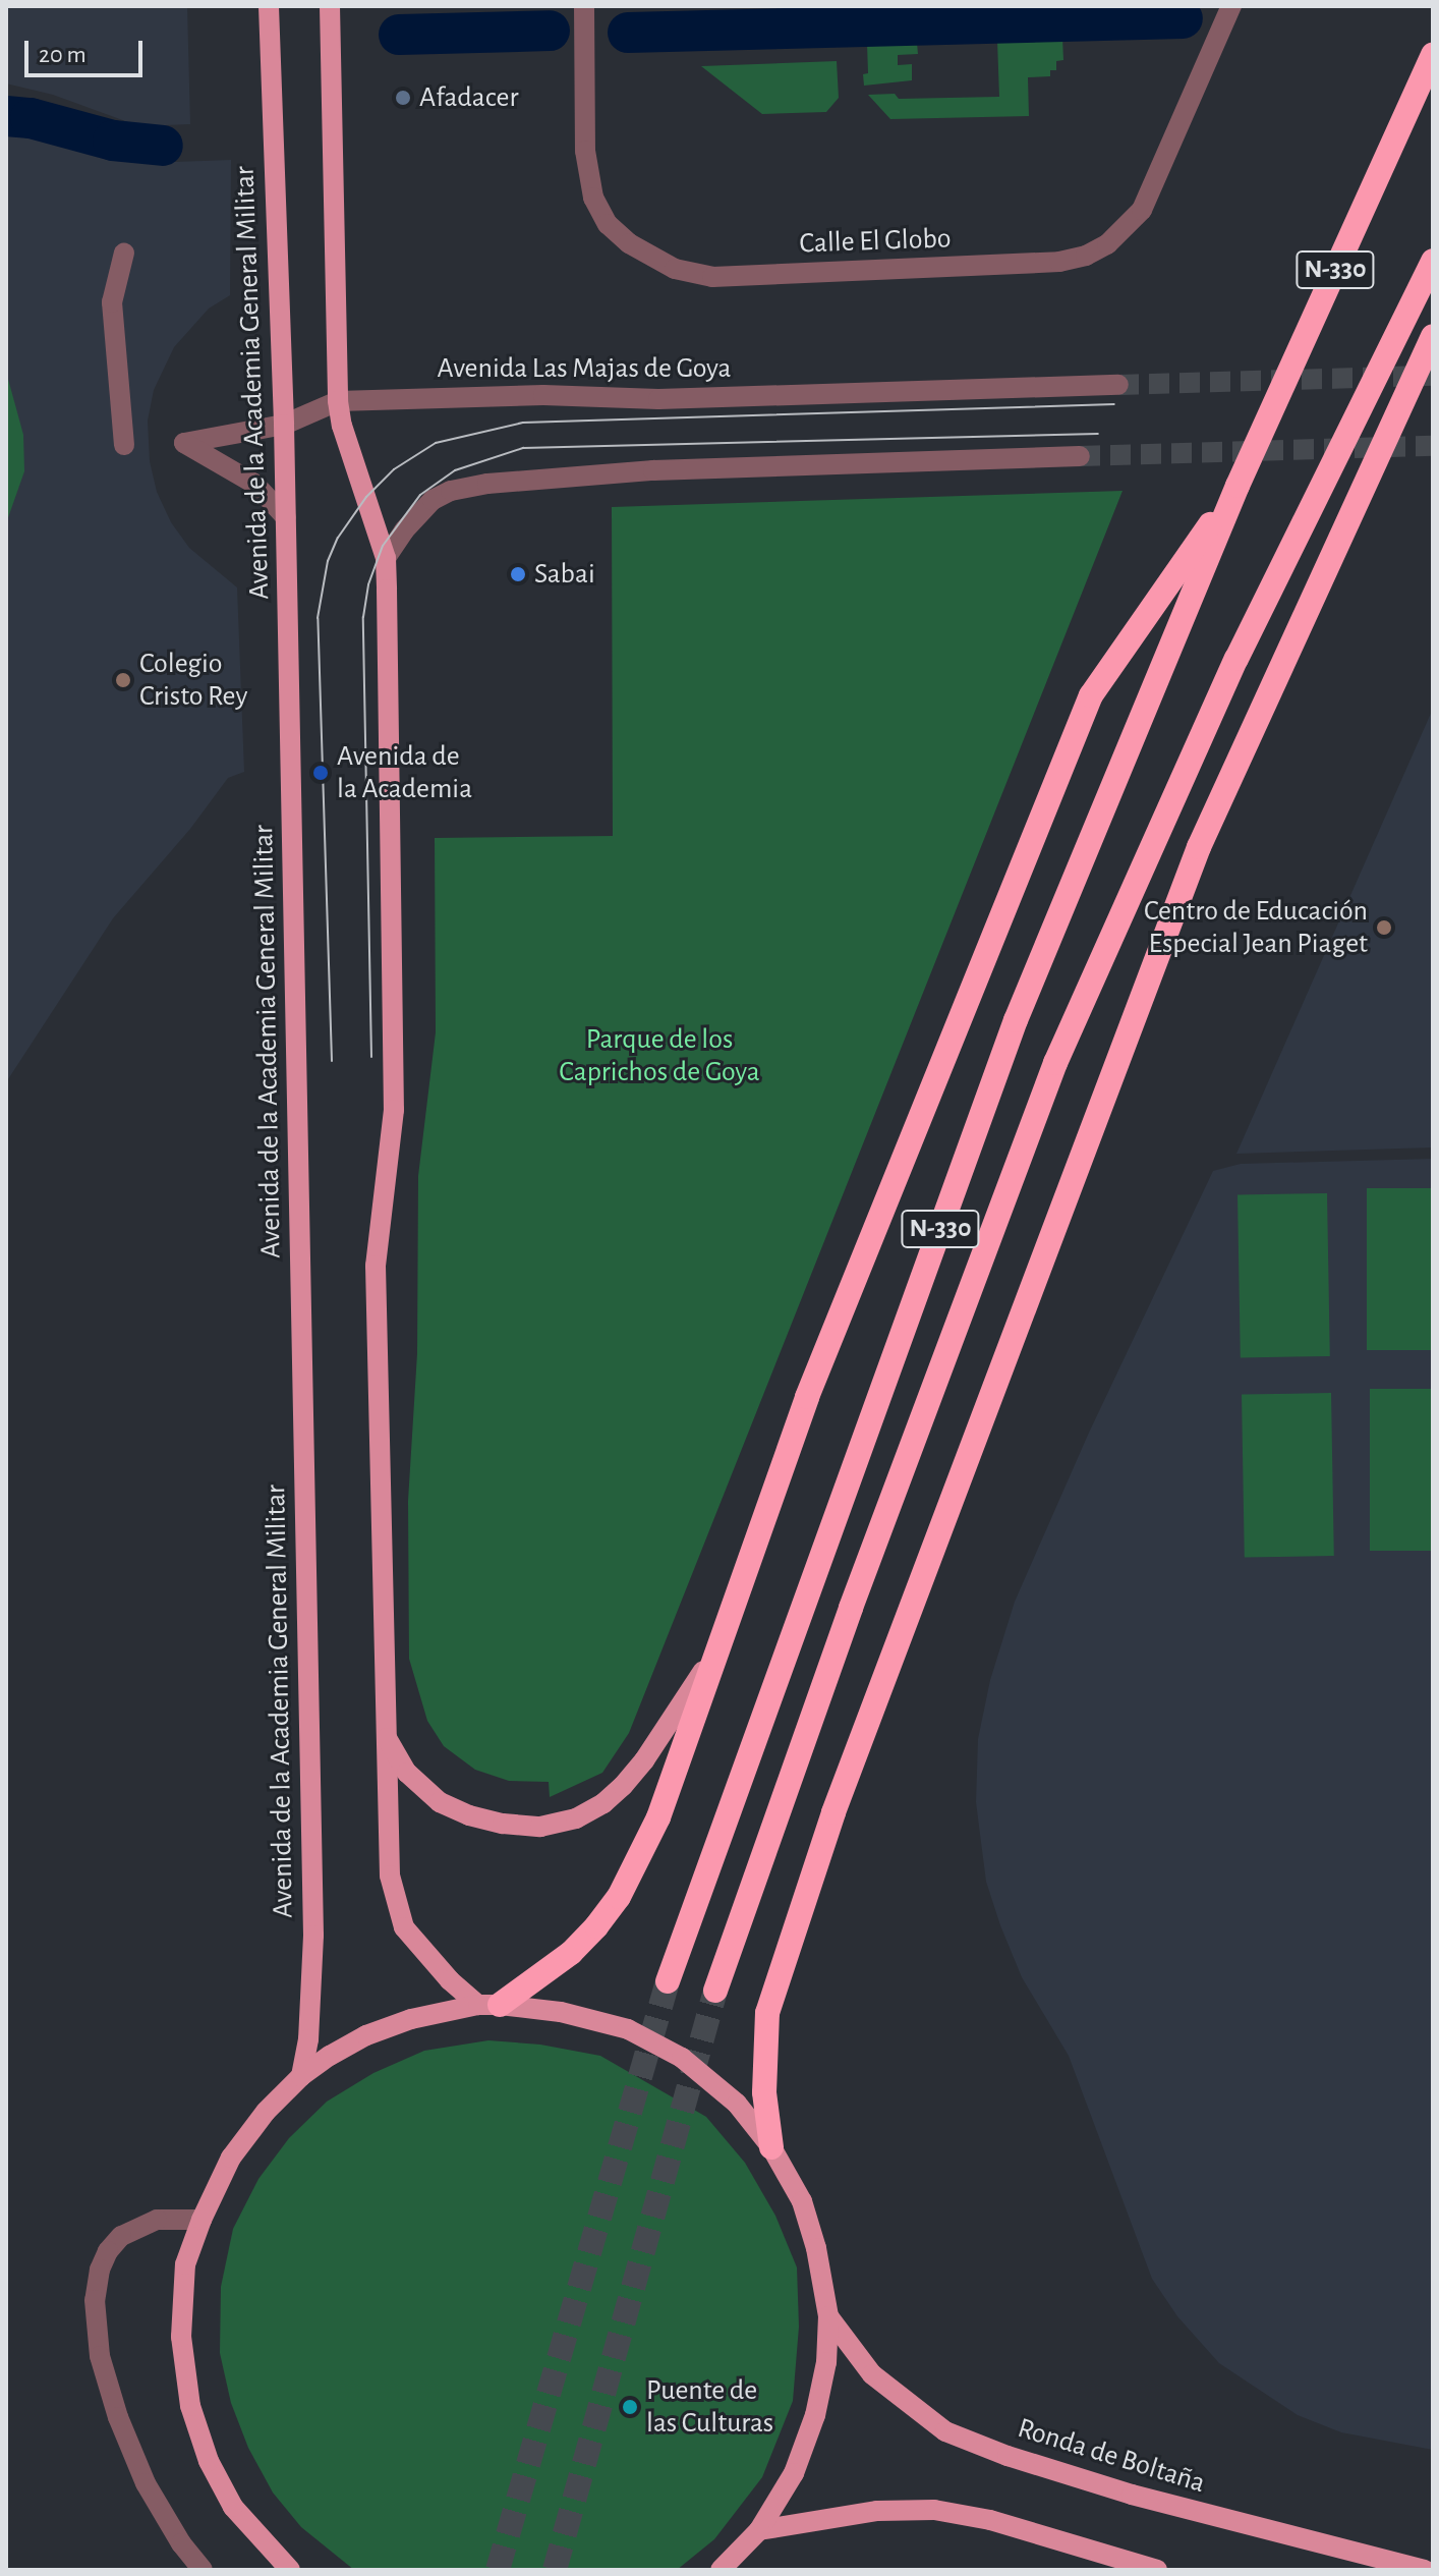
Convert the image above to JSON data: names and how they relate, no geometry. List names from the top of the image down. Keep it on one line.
{"streets":{"highway":["N-330"],"main road":["Avenida de la Academia General Militar","Ronda de Boltaña"],"street":["Calle El Globo","Avenida Las Majas de Goya"]},"crossings":[["Avenida Las Majas de Goya","Avenida de la Academia General Militar"]],"parks":["Parque de los Caprichos de Goya"],"places":["Afadacer","Sabai","Colegio Cristo Rey","Avenida de la Academia","Centro de Educación Especial Jean Piaget","Puente de las Culturas"],"scale_bar":"20 m"}
